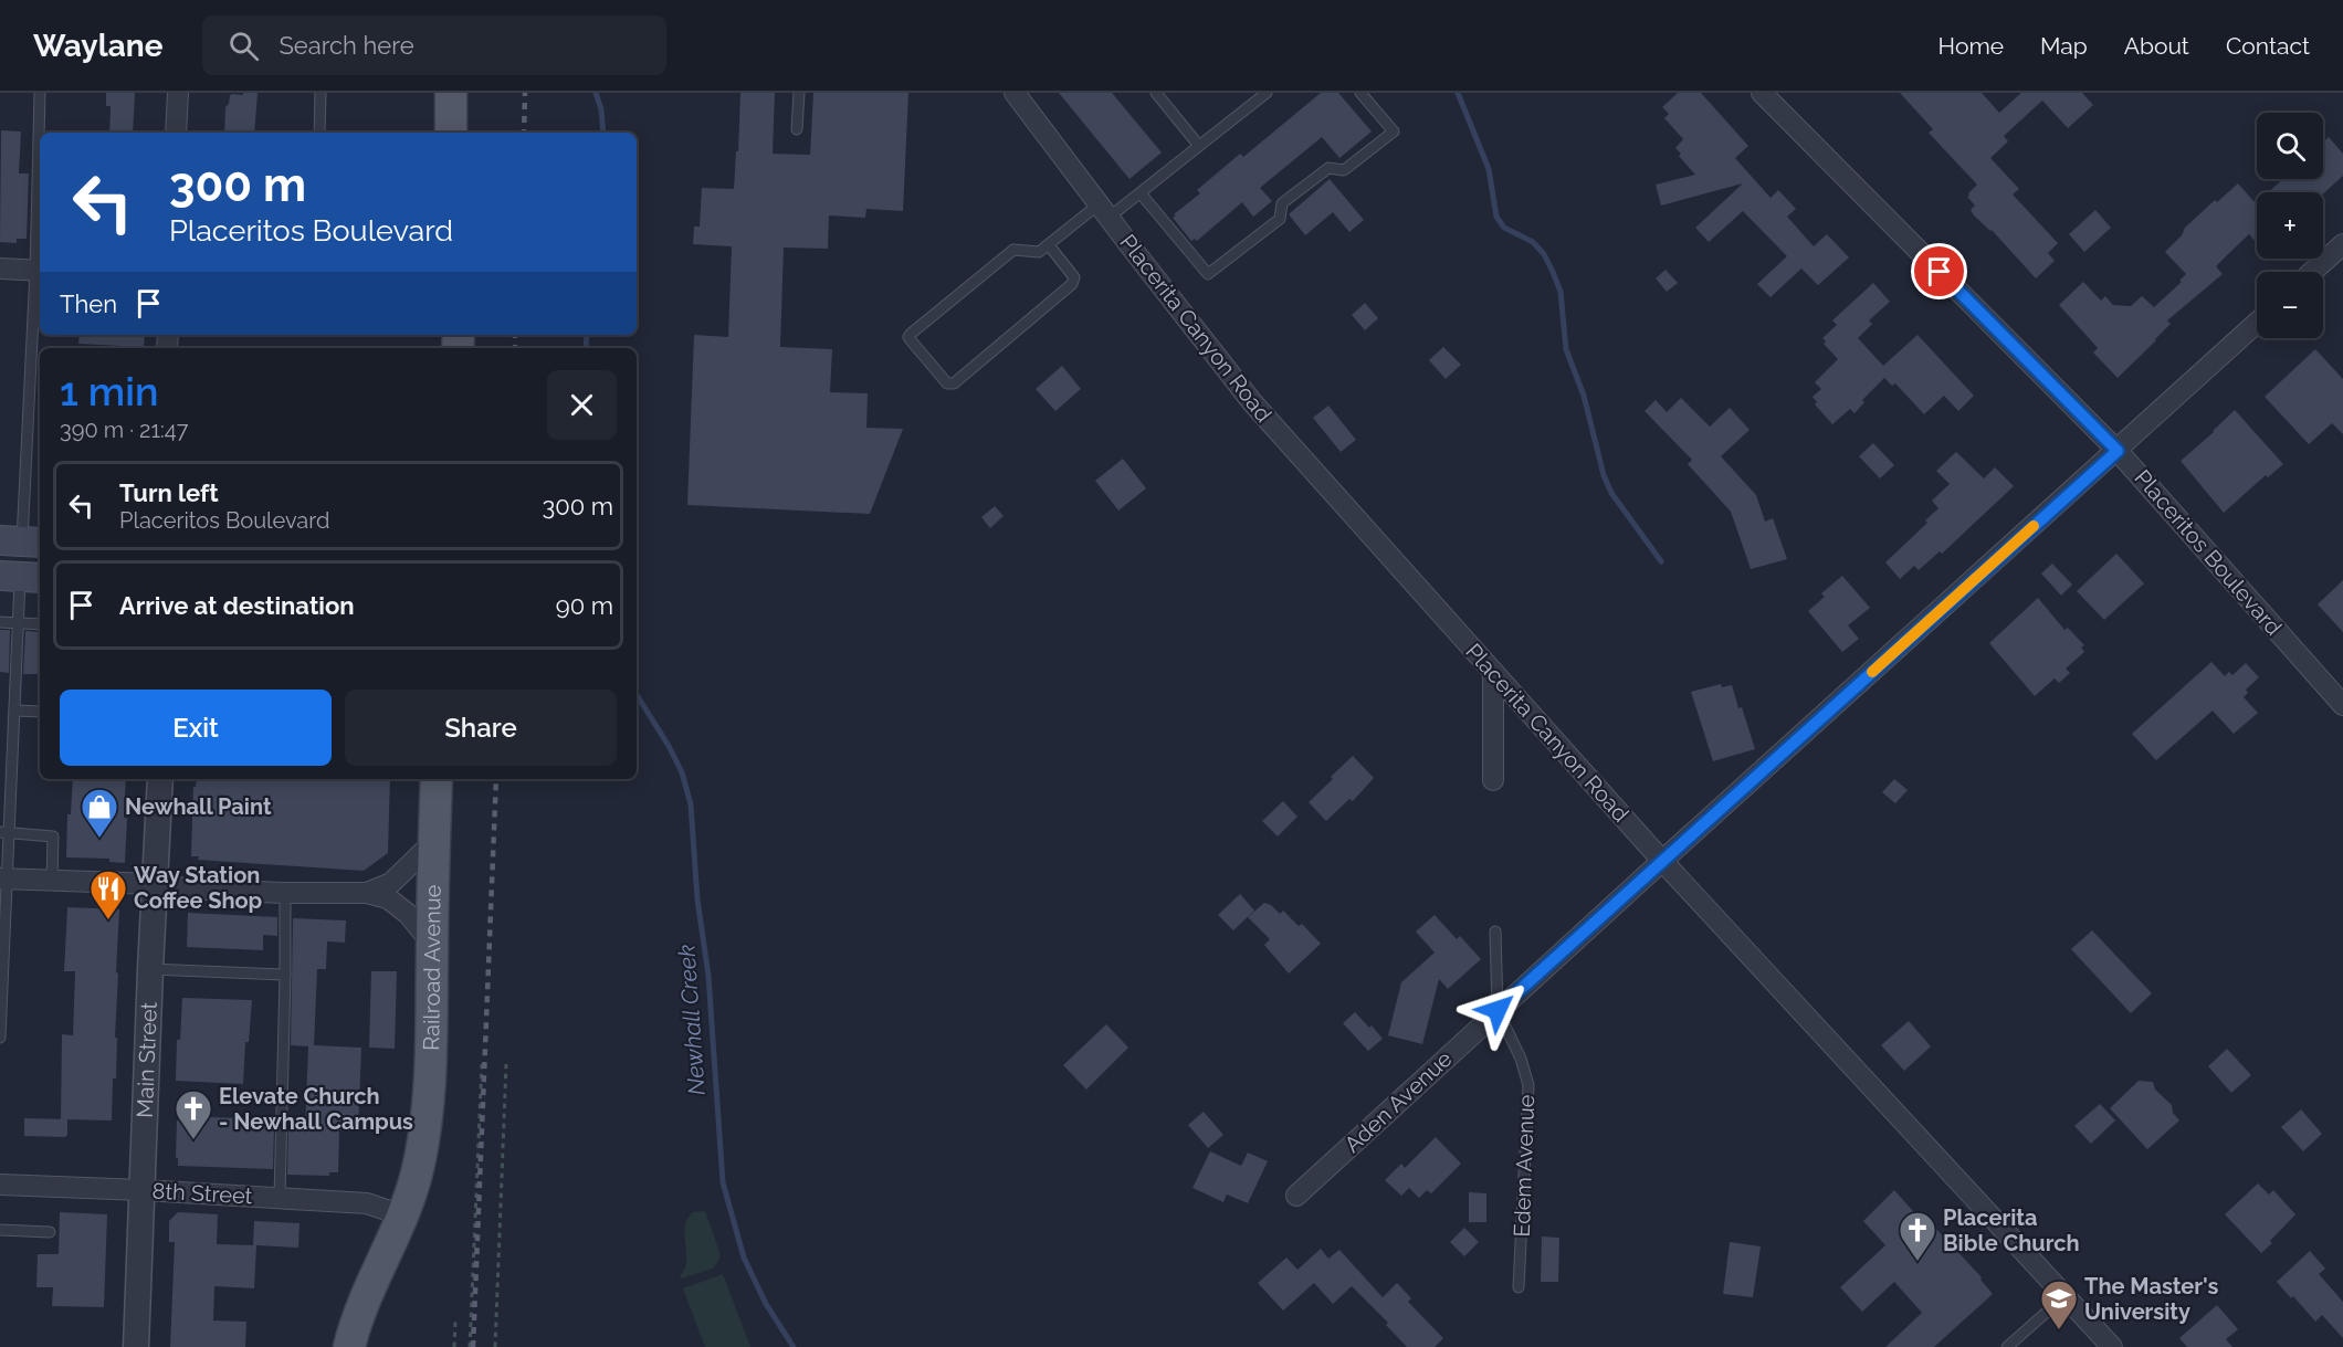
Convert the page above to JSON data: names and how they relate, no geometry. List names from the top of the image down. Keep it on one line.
{"streets":{"main road":["Railroad Avenue"],"street":["Placerita Canyon Road","Placeritos Boulevard","Main Street","Aden Avenue","8th Street"],"lane":["Edem Avenue"]},"crossings":[["Placerita Canyon Road","Aden Avenue"],["Placeritos Boulevard","Aden Avenue"],["Railroad Avenue","8th Street"],["Main Street","8th Street"],["Aden Avenue","Edem Avenue"]],"water":["Newhall Creek"],"places":{"shop":["Newhall Paint"],"restaurant":["Way Station Coffee Shop"],"church":["Elevate Church - Newhall Campus","Placerita Bible Church"],"school or university":["The Master's University"]},"page":{"header":"Waylane","search":"Search here","nav":["Home","Map","About","Contact"],"map_buttons":["+","−"],"turn":["300 m","Placeritos Boulevard"],"then":"Then","heading":["1 min","390 m · 21:47"],"list":[{"name":"Turn left","note":"Placeritos Boulevard","value":"300 m"},{"name":"Arrive at destination","value":"90 m"}],"buttons":["Exit","Share"]}}
